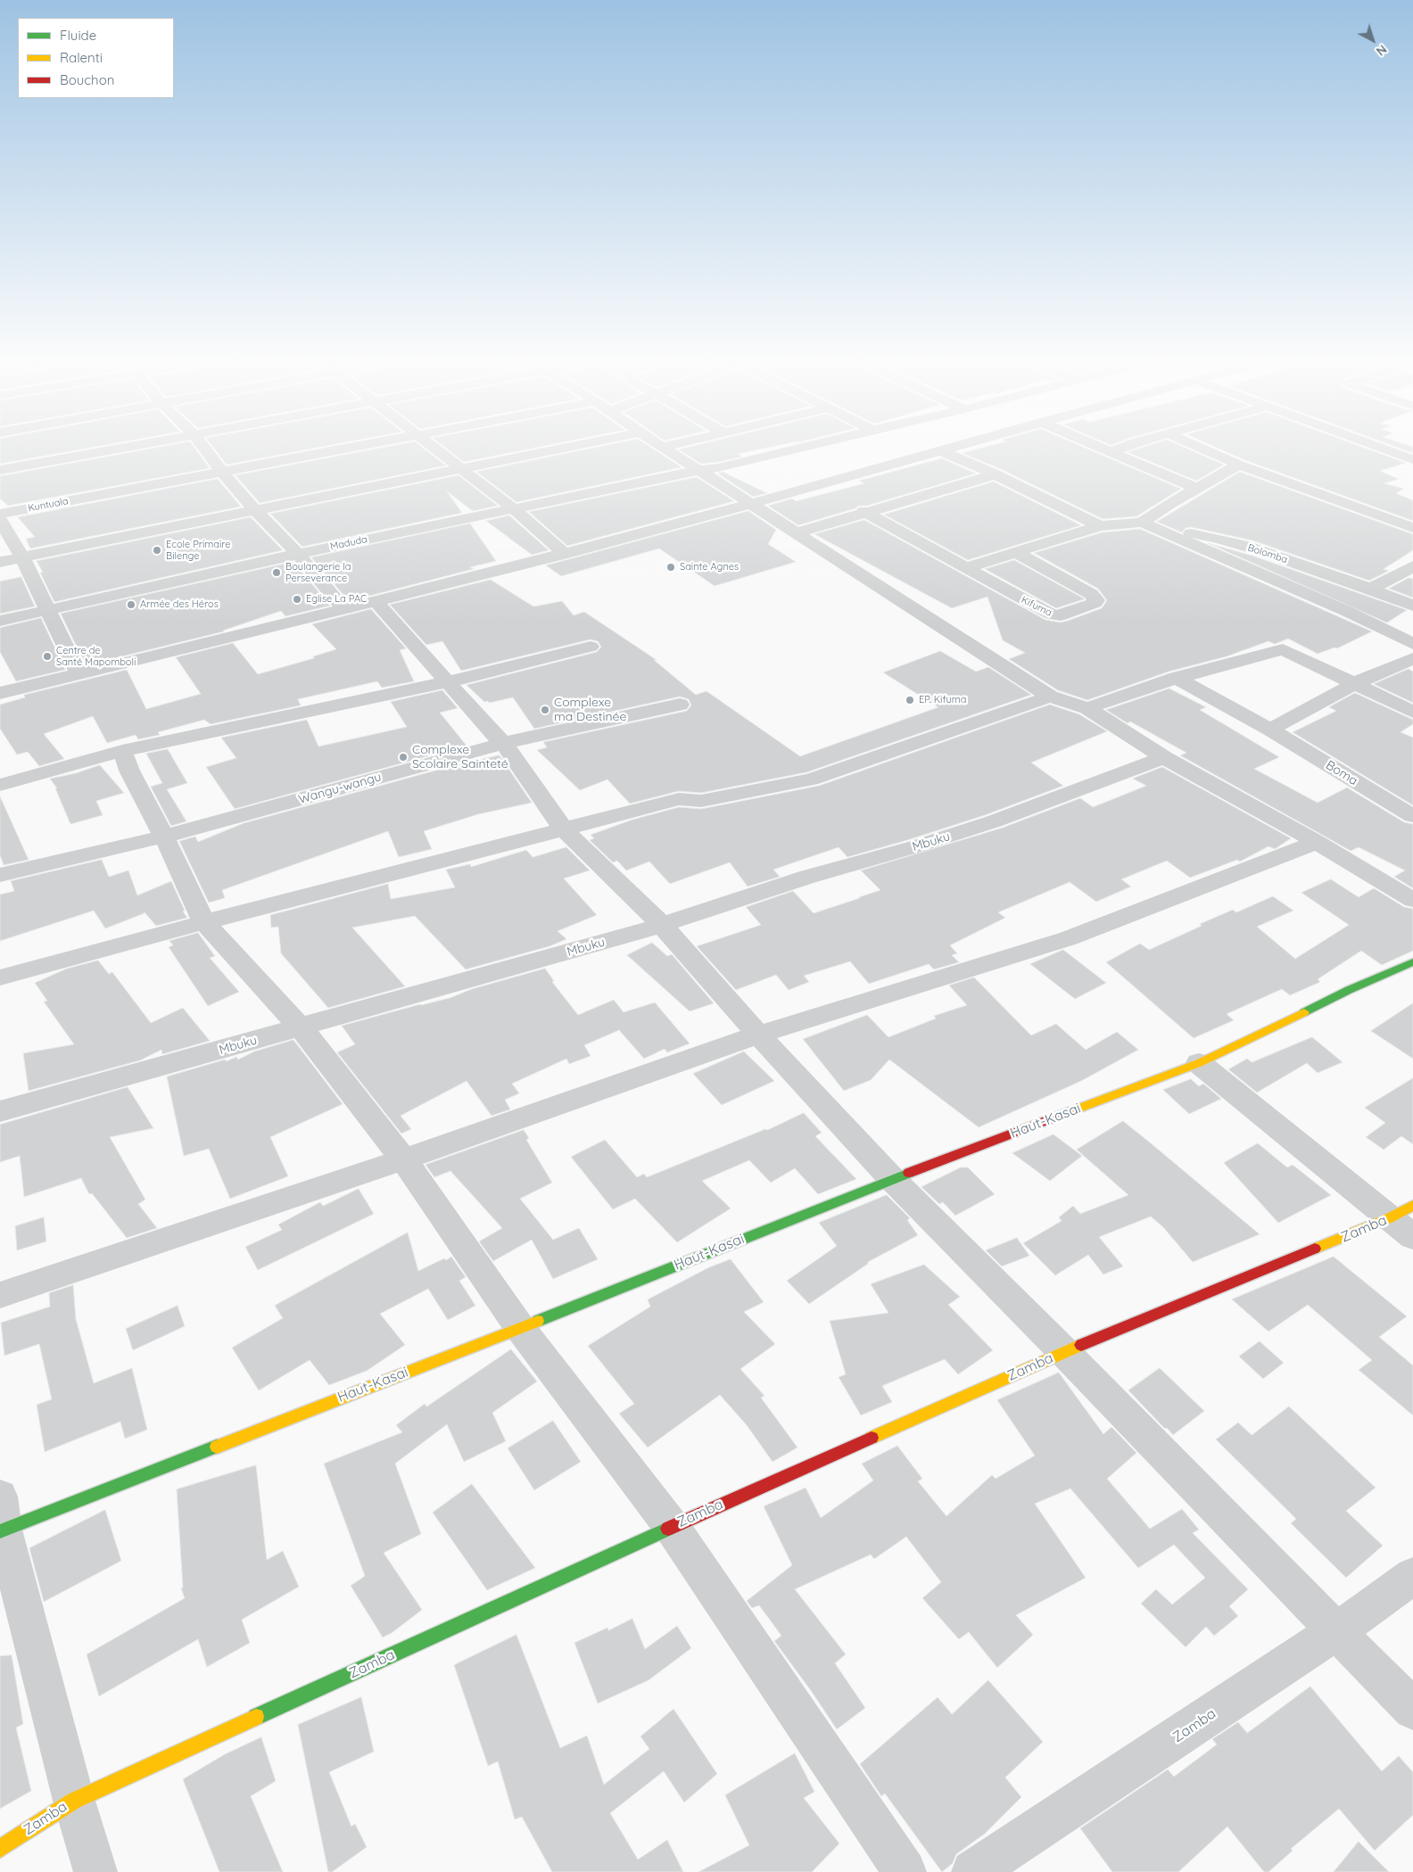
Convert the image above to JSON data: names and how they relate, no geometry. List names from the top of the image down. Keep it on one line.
{"streets":{"street":["Kuntuala","Maduda","Bolomba","Kifuma","Boma","Wangu-wangu","Mbuku","Haut-Kasai","Zamba"]},"places":["Ecole Primaire Bilenge","Sainte Agnes","Boulangerie la Perseverance","Eglise La PAC","Armée des Héros","Centre de Santé Mapomboli","EP. Kifuma","Complexe ma Destinée","Complexe Scolaire Sainteté"],"legend":["Fluide","Ralenti","Bouchon"],"north":"bottom right"}
